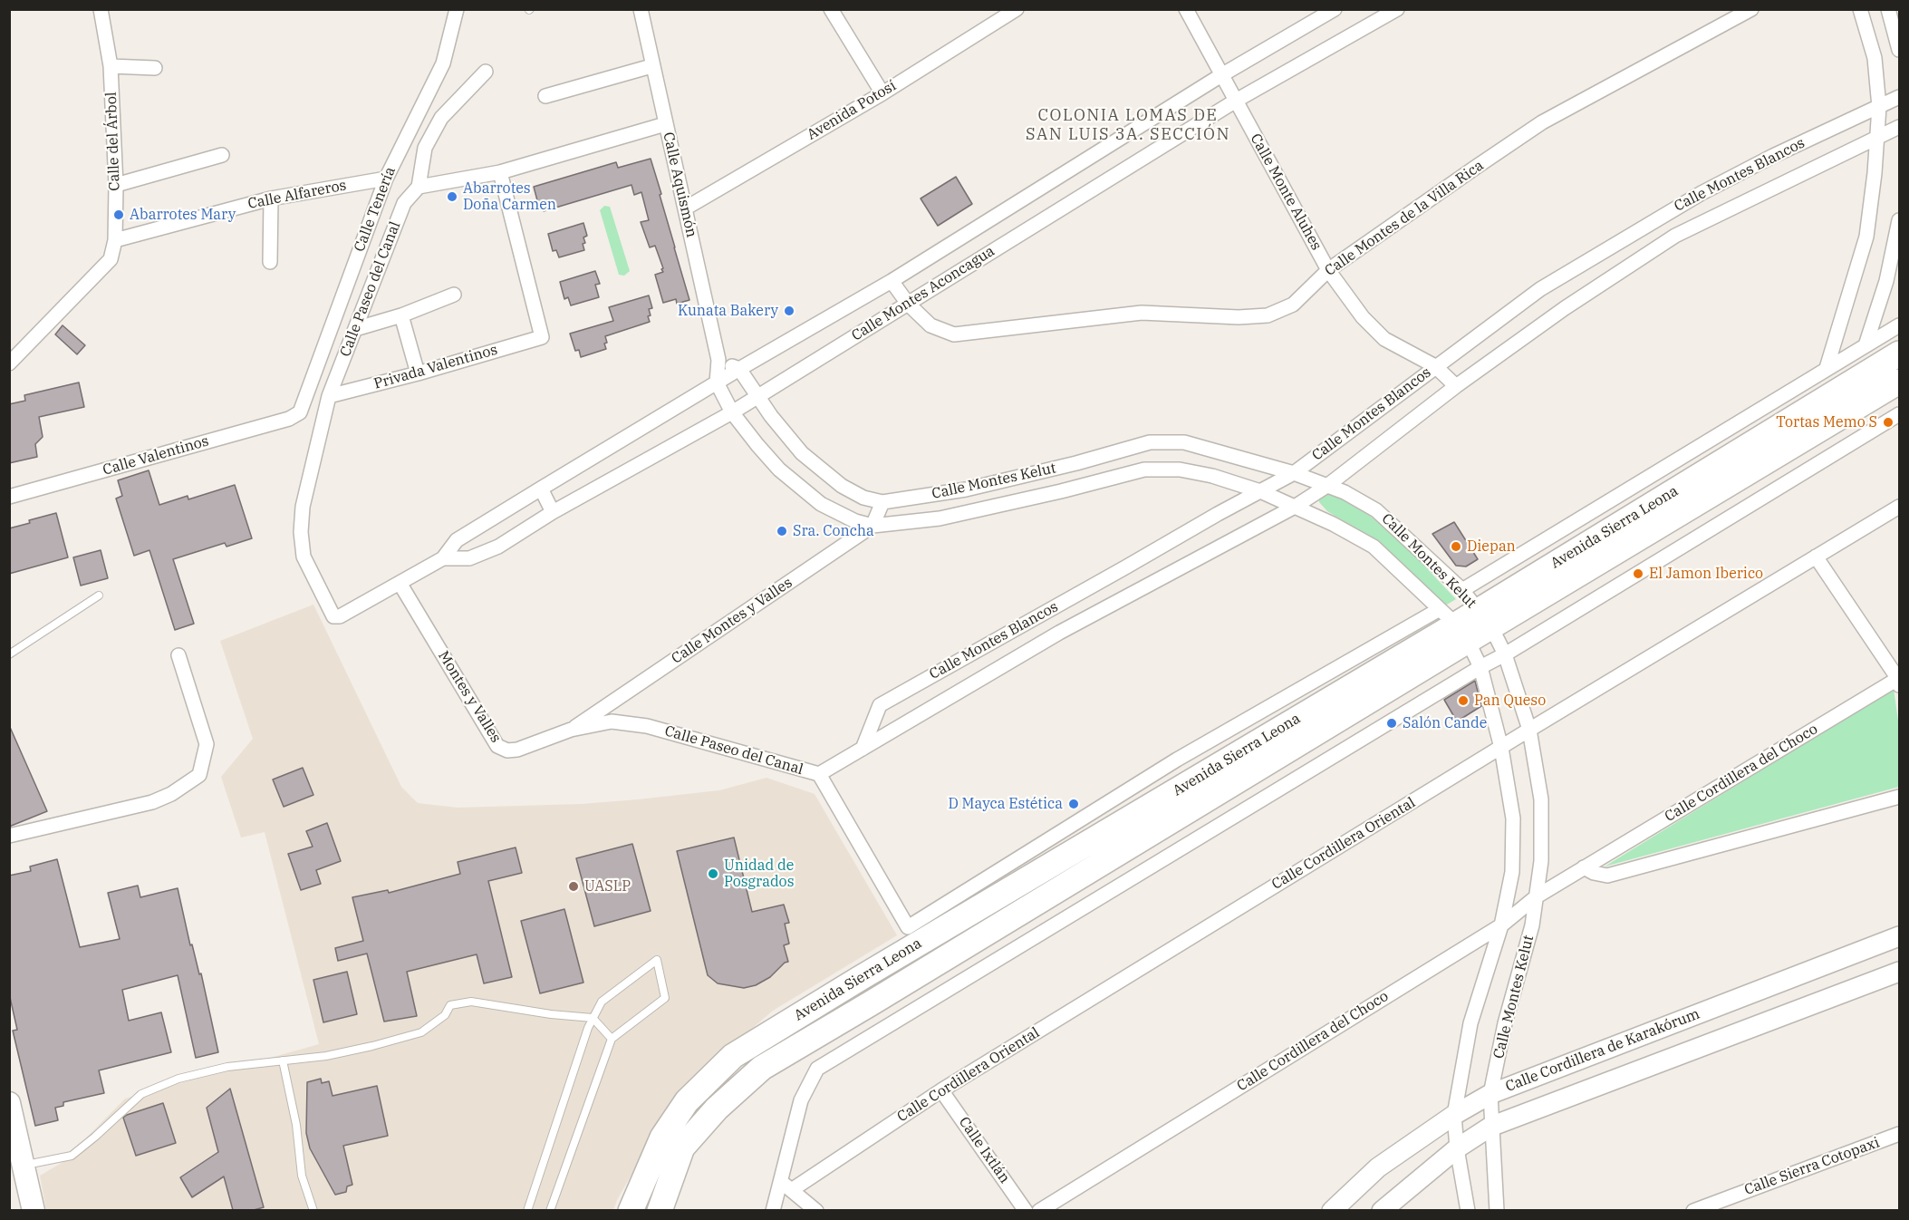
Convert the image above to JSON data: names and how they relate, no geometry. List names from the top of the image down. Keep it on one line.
{"streets":{"highway":["Avenida Sierra Leona"],"street":["Avenida Potosí","Calle del Árbol","Calle Montes Blancos","Calle Aquismón","Calle Monte Aluhes","Calle Alfareros","Calle Tenería","Calle Montes de la Villa Rica","Calle Paseo del Canal","Calle Montes Aconcagua","Privada Valentinos","Calle Valentinos","Calle Montes Kelut","Calle Montes y Valles","Montes y Valles","Calle Cordillera del Choco","Calle Cordillera Oriental","Calle Cordillera de Karakórum","Calle Ixtlán","Calle Sierra Cotopaxi"]},"crossings":[["Avenida Potosí","Calle Aquismón"],["Calle del Árbol","Calle Alfareros"],["Calle Montes Blancos","Calle Monte Aluhes"],["Calle Montes Blancos","Calle Paseo del Canal"],["Calle Montes Blancos","Calle Montes Kelut"],["Calle Aquismón","Calle Montes Aconcagua"],["Calle Aquismón","Calle Montes Kelut"],["Calle Monte Aluhes","Calle Montes de la Villa Rica"],["Calle Monte Aluhes","Calle Montes Aconcagua"],["Calle Alfareros","Calle Tenería"],["Calle Tenería","Calle Valentinos"],["Calle Montes de la Villa Rica","Calle Montes Aconcagua"],["Calle Paseo del Canal","Calle Montes Aconcagua"],["Calle Paseo del Canal","Privada Valentinos"],["Calle Paseo del Canal","Avenida Sierra Leona"],["Calle Paseo del Canal","Calle Montes y Valles"],["Calle Paseo del Canal","Montes y Valles"],["Calle Montes Aconcagua","Calle Montes Kelut"],["Calle Montes Aconcagua","Montes y Valles"],["Calle Montes Kelut","Avenida Sierra Leona"],["Calle Montes Kelut","Calle Montes y Valles"],["Calle Montes Kelut","Calle Cordillera del Choco"],["Calle Montes Kelut","Calle Cordillera Oriental"],["Calle Montes Kelut","Calle Cordillera de Karakórum"],["Calle Montes y Valles","Montes y Valles"],["Calle Cordillera Oriental","Calle Ixtlán"]],"districts":["COLONIA LOMAS DE SAN LUIS 3A. SECCIÓN"],"places":["Abarrotes Doña Carmen","Abarrotes Mary","Kunata Bakery","Tortas Memo S","Sra. Concha","Diepan","El Jamon Iberico","Pan Queso","Salón Cande","D Mayca Estética","Unidad de Posgrados","UASLP"]}
